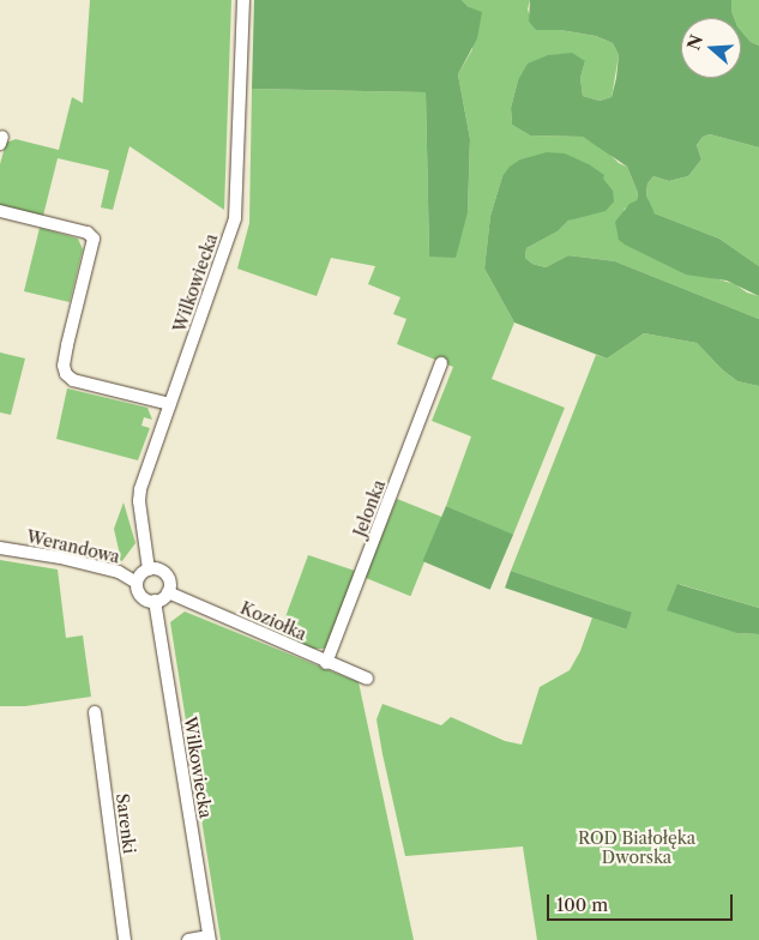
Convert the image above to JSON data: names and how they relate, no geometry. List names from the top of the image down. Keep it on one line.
{"streets":{"street":["Wilkowiecka","Jelonka","Werandowa","Koziołka","Sarenki"]},"crossings":[["Wilkowiecka","Werandowa"],["Wilkowiecka","Koziołka"],["Jelonka","Koziołka"],["Werandowa","Koziołka"]],"parks":["ROD Białołęka Dworska"],"scale_bar":"100 m","north":"left"}
